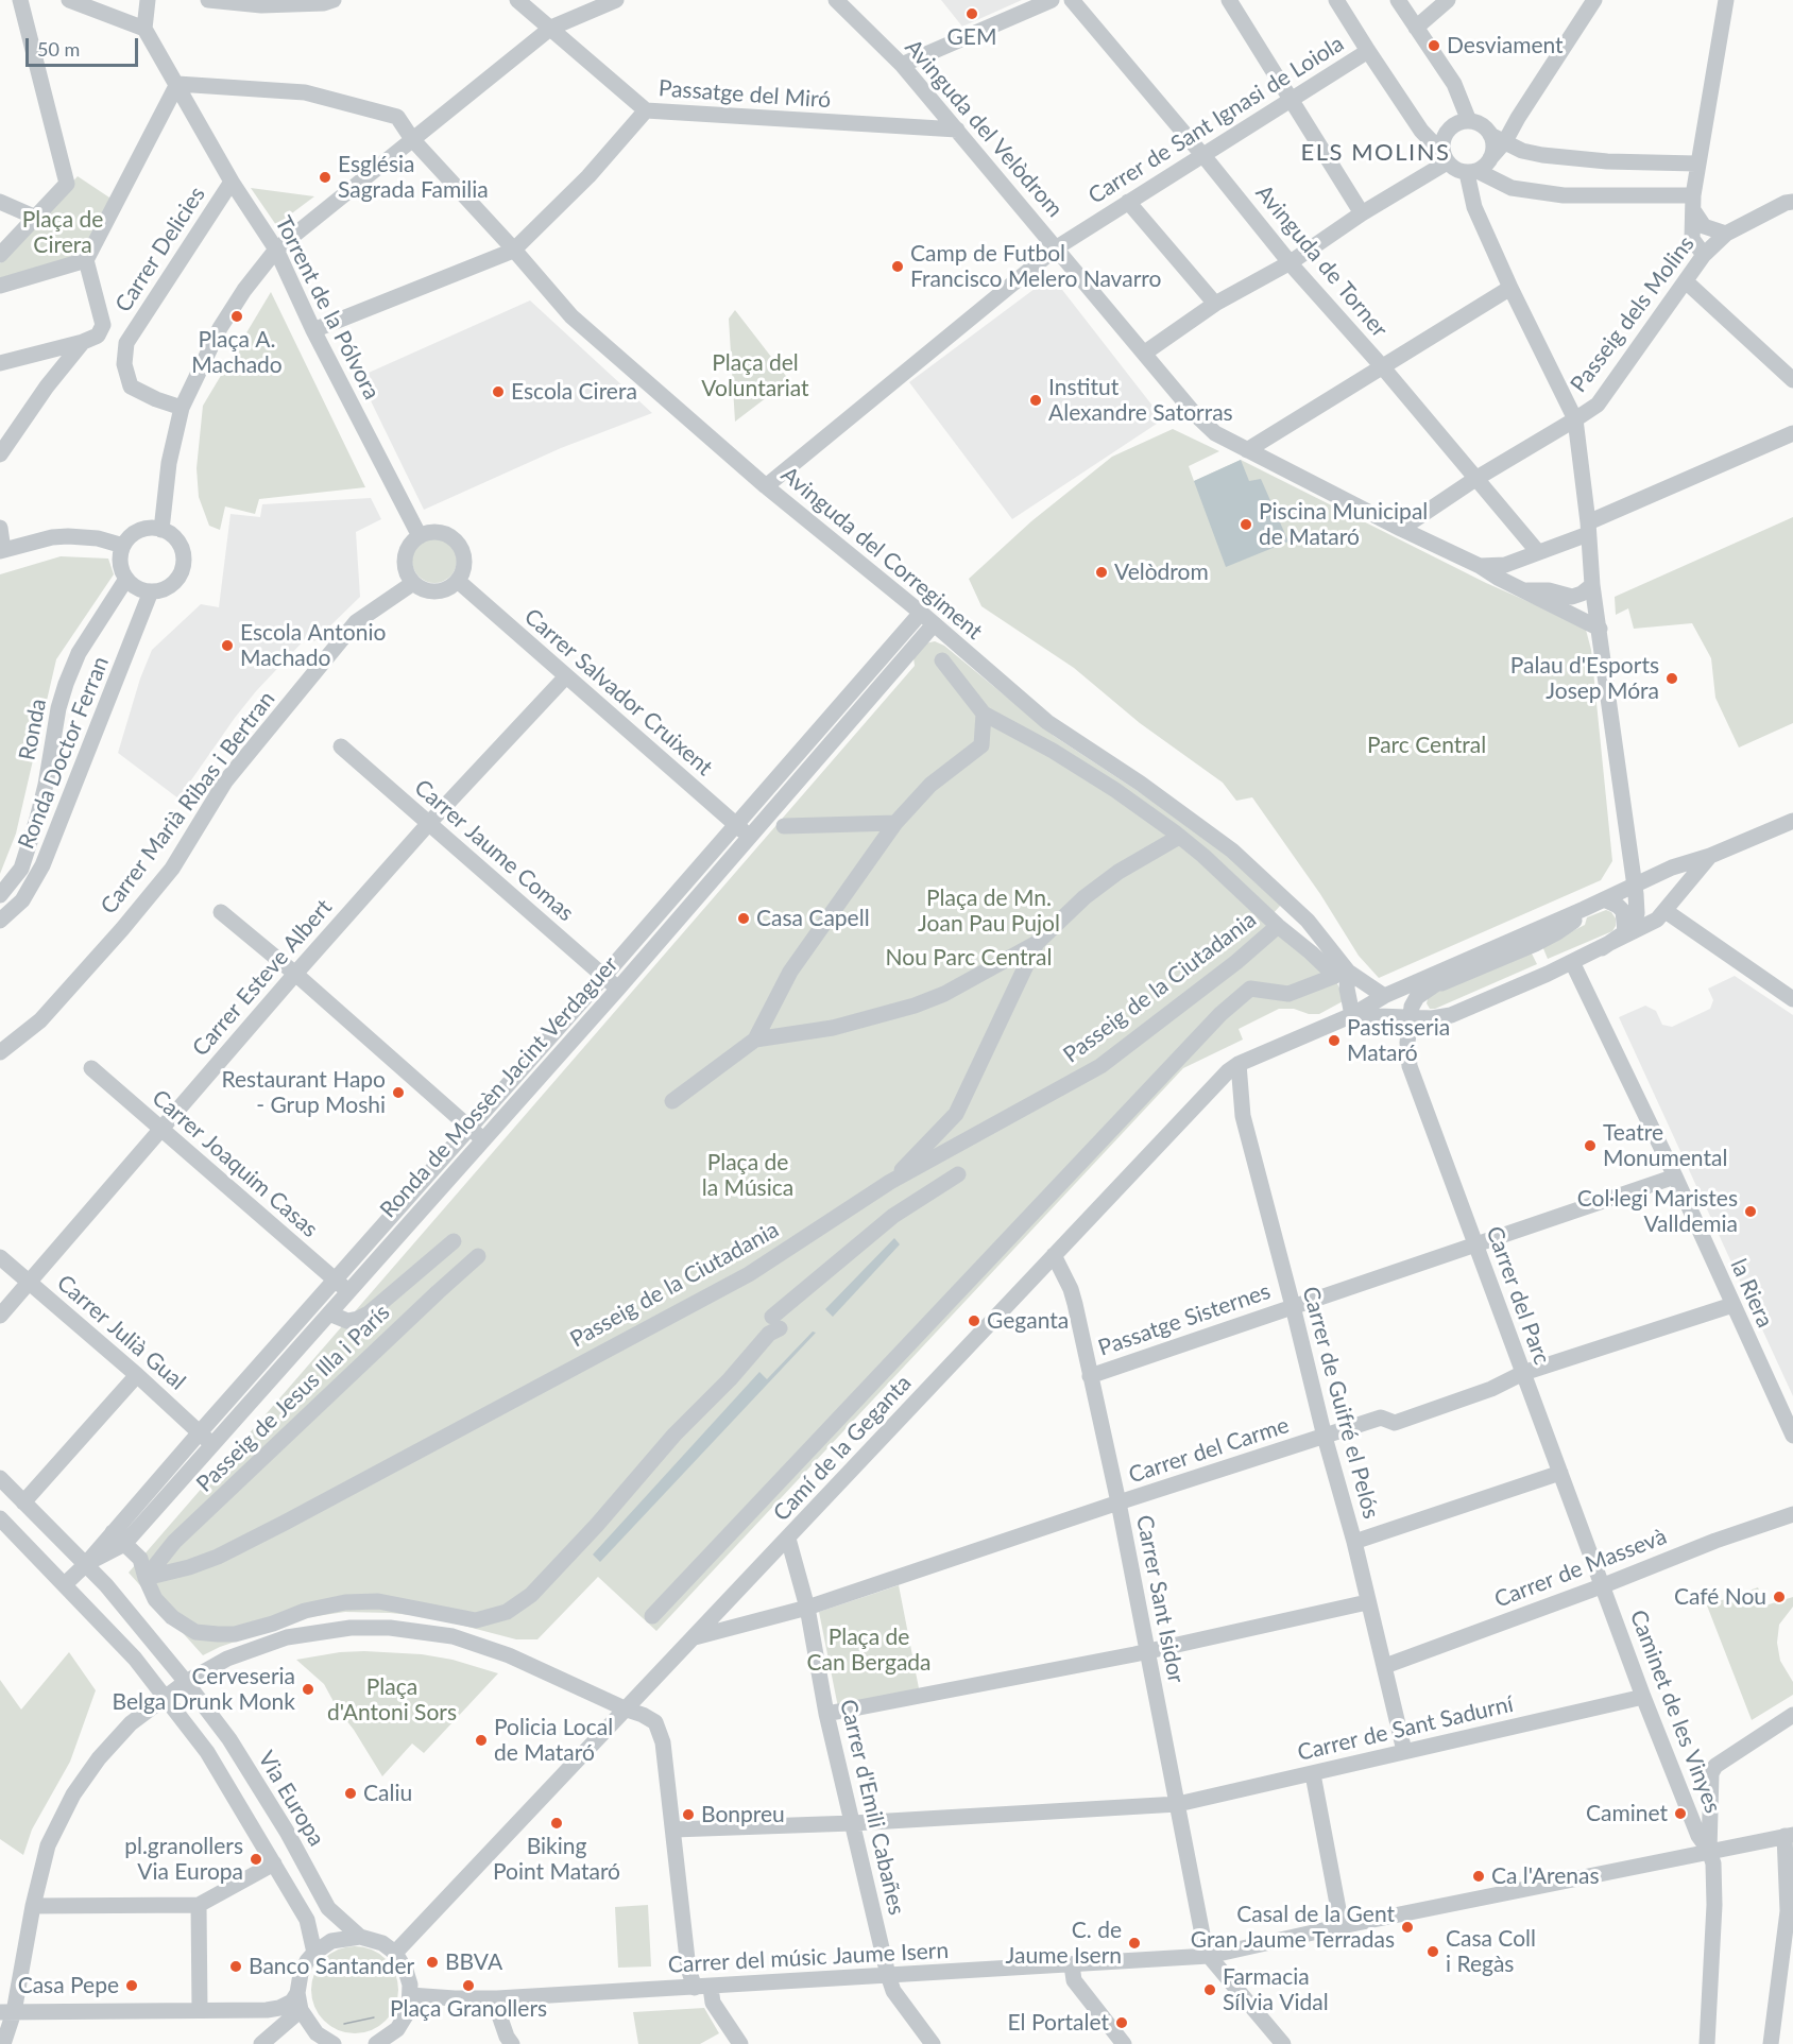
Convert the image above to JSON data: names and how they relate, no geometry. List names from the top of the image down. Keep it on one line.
{"streets":{"street":["Passatge del Miró","Carrer de Sant Ignasi de Loiola","Avinguda del Velòdrom","Carrer Delicies","Avinguda de Torner","Torrent de la Pólvora","Passeig dels Molins","Avinguda del Corregiment","Carrer Salvador Cruixent","Ronda","Ronda Doctor Ferran","Carrer Marià Ribas i Bertran","Carrer Jaume Comas","Carrer Esteve Albert","Passeig de la Ciutadania","Ronda de Mossèn Jacint Verdaguer","Carrer Joaquim Casas","la Riera","Carrer del Parc","Passatge Sisternes","Carrer Julià Gual","Passeig de Jesus Illa i París","Carrer de Guifré el Pelós","Camí de la Geganta","Carrer del Carme","Carrer de Massevà","Carrer Sant Isidor","Caminet de les Vinyes","Carrer de Sant Sadurní","Via Europa","Carrer d'Emili Cabañes","Carrer del músic Jaume Isern"]},"crossings":[["Passatge del Miró","Avinguda del Velòdrom"],["Passatge del Miró","Avinguda del Corregiment"],["Carrer de Sant Ignasi de Loiola","Avinguda del Velòdrom"],["Carrer de Sant Ignasi de Loiola","Avinguda de Torner"],["Carrer de Sant Ignasi de Loiola","Avinguda del Corregiment"],["Avinguda del Velòdrom","Passeig dels Molins"],["Carrer Delicies","Torrent de la Pólvora"],["Avinguda de Torner","Passeig dels Molins"],["Torrent de la Pólvora","Avinguda del Corregiment"],["Torrent de la Pólvora","Carrer Salvador Cruixent"],["Torrent de la Pólvora","Carrer Marià Ribas i Bertran"],["Avinguda del Corregiment","Ronda de Mossèn Jacint Verdaguer"],["Avinguda del Corregiment","Camí de la Geganta"],["Carrer Salvador Cruixent","Carrer Marià Ribas i Bertran"],["Carrer Salvador Cruixent","Carrer Esteve Albert"],["Carrer Salvador Cruixent","Ronda de Mossèn Jacint Verdaguer"],["Ronda","Ronda Doctor Ferran"],["Carrer Jaume Comas","Carrer Esteve Albert"],["Carrer Jaume Comas","Ronda de Mossèn Jacint Verdaguer"],["Carrer Esteve Albert","Carrer Joaquim Casas"],["Carrer Esteve Albert","Carrer Julià Gual"],["Passeig de la Ciutadania","Passeig de Jesus Illa i París"],["Ronda de Mossèn Jacint Verdaguer","Carrer Joaquim Casas"],["Ronda de Mossèn Jacint Verdaguer","Carrer Julià Gual"],["Ronda de Mossèn Jacint Verdaguer","Via Europa"],["la Riera","Passatge Sisternes"],["la Riera","Carrer del Carme"],["Carrer del Parc","Passatge Sisternes"],["Carrer del Parc","Carrer del Carme"],["Carrer del Parc","Carrer de Massevà"],["Carrer del Parc","Caminet de les Vinyes"],["Passatge Sisternes","Carrer de Guifré el Pelós"],["Passatge Sisternes","Carrer Sant Isidor"],["Carrer de Guifré el Pelós","Camí de la Geganta"],["Carrer de Guifré el Pelós","Carrer del Carme"],["Carrer de Guifré el Pelós","Carrer de Massevà"],["Carrer de Guifré el Pelós","Carrer de Sant Sadurní"],["Camí de la Geganta","Carrer del Carme"],["Camí de la Geganta","Carrer Sant Isidor"],["Camí de la Geganta","Carrer d'Emili Cabañes"],["Carrer del Carme","Carrer Sant Isidor"],["Carrer del Carme","Carrer d'Emili Cabañes"],["Carrer de Massevà","Caminet de les Vinyes"],["Carrer Sant Isidor","Carrer de Sant Sadurní"],["Carrer Sant Isidor","Carrer del músic Jaume Isern"],["Caminet de les Vinyes","Carrer de Sant Sadurní"],["Caminet de les Vinyes","Carrer del músic Jaume Isern"],["Carrer de Sant Sadurní","Carrer d'Emili Cabañes"],["Carrer d'Emili Cabañes","Carrer del músic Jaume Isern"]],"districts":["ELS MOLINS"],"parks":["Plaça de Cirera","Plaça del Voluntariat","Parc Central","Plaça de Mn. Joan Pau Pujol","Nou Parc Central","Plaça de la Música","Plaça de Can Bergada","Plaça d'Antoni Sors"],"places":["GEM","Desviament","Església Sagrada Familia","Camp de Futbol Francisco Melero Navarro","Plaça A. Machado","Escola Cirera","Institut Alexandre Satorras","Piscina Municipal de Mataró","Velòdrom","Escola Antonio Machado","Palau d'Esports Josep Móra","Casa Capell","Pastisseria Mataró","Restaurant Hapo - Grup Moshi","Teatre Monumental","Col·legi Maristes Valldemia","Geganta","Café Nou","Cerveseria Belga Drunk Monk","Policia Local de Mataró","Caliu","Caminet","Bonpreu","Biking Point Mataró","pl.granollers Via Europa","Ca l'Arenas","Casal de la Gent Gran Jaume Terradas","C. de Jaume Isern","Casa Coll i Regàs","BBVA","Banco Santander","Casa Pepe","Plaça Granollers","Farmacia Sílvia Vidal","El Portalet"],"scale_bar":"50 m"}
